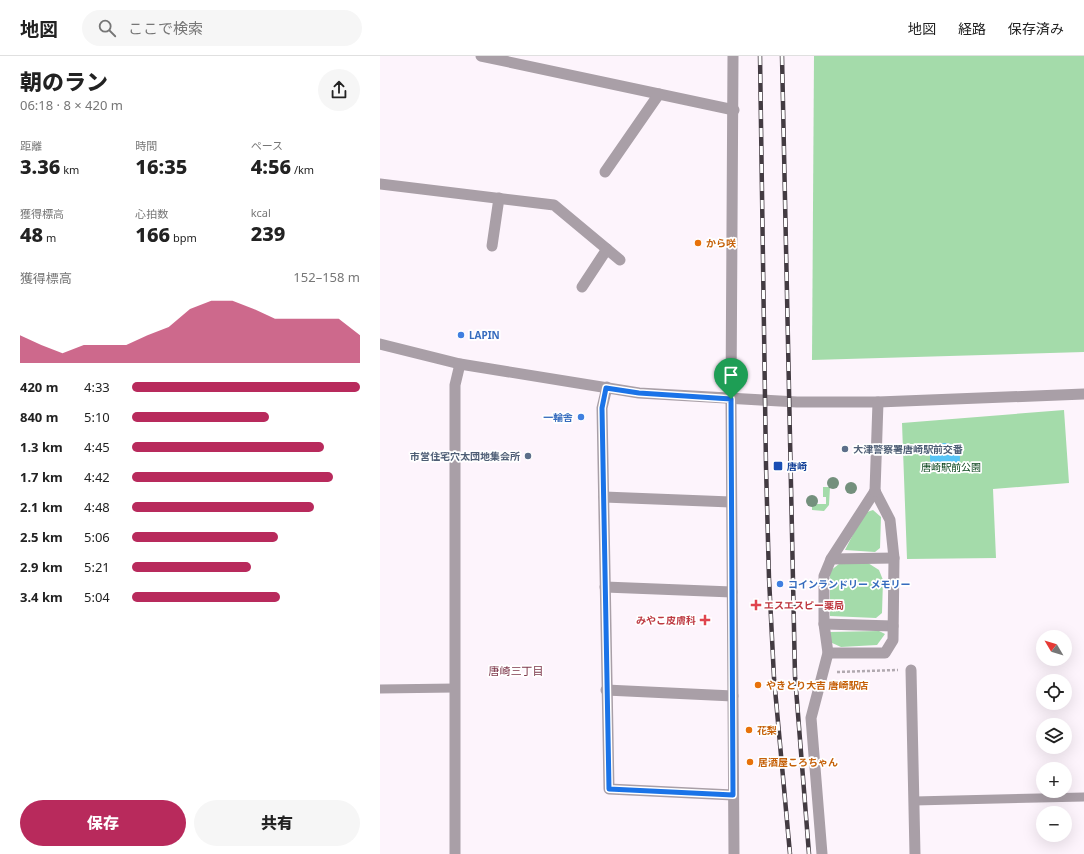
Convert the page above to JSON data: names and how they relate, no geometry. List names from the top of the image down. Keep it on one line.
{"districts":["唐崎三丁目"],"parks":["唐崎駅前公園"],"places":{"other":["から咲","LAPIN","一輪舎","大津警察署唐崎駅前交番","市営住宅穴太団地集会所","コインランドリー メモリー","やきとり大吉 唐崎駅店","花梨","居酒屋ころちゃん"],"transit":["唐崎"],"health":["エスエスピー薬局","みやこ皮膚科"]},"north":"top left","page":{"header":"地図","search":"ここで検索","nav":["地図","経路","保存済み"],"heading":["朝のラン","06:18 · 8 × 420 m"],"stats":[["距離","3.36 km"],["時間","16:35"],["ペース","4:56 /km"],["獲得標高","48 m"],["心拍数","166 bpm"],["kcal","239"]],"chart":["獲得標高","152–158 m"],"list":[{"name":"420 m","note":"4:33"},{"name":"840 m","note":"5:10"},{"name":"1.3 km","note":"4:45"},{"name":"1.7 km","note":"4:42"},{"name":"2.1 km","note":"4:48"},{"name":"2.5 km","note":"5:06"},{"name":"2.9 km","note":"5:21"},{"name":"3.4 km","note":"5:04"}],"map_buttons":["+","−"],"buttons":["保存","共有"]}}
